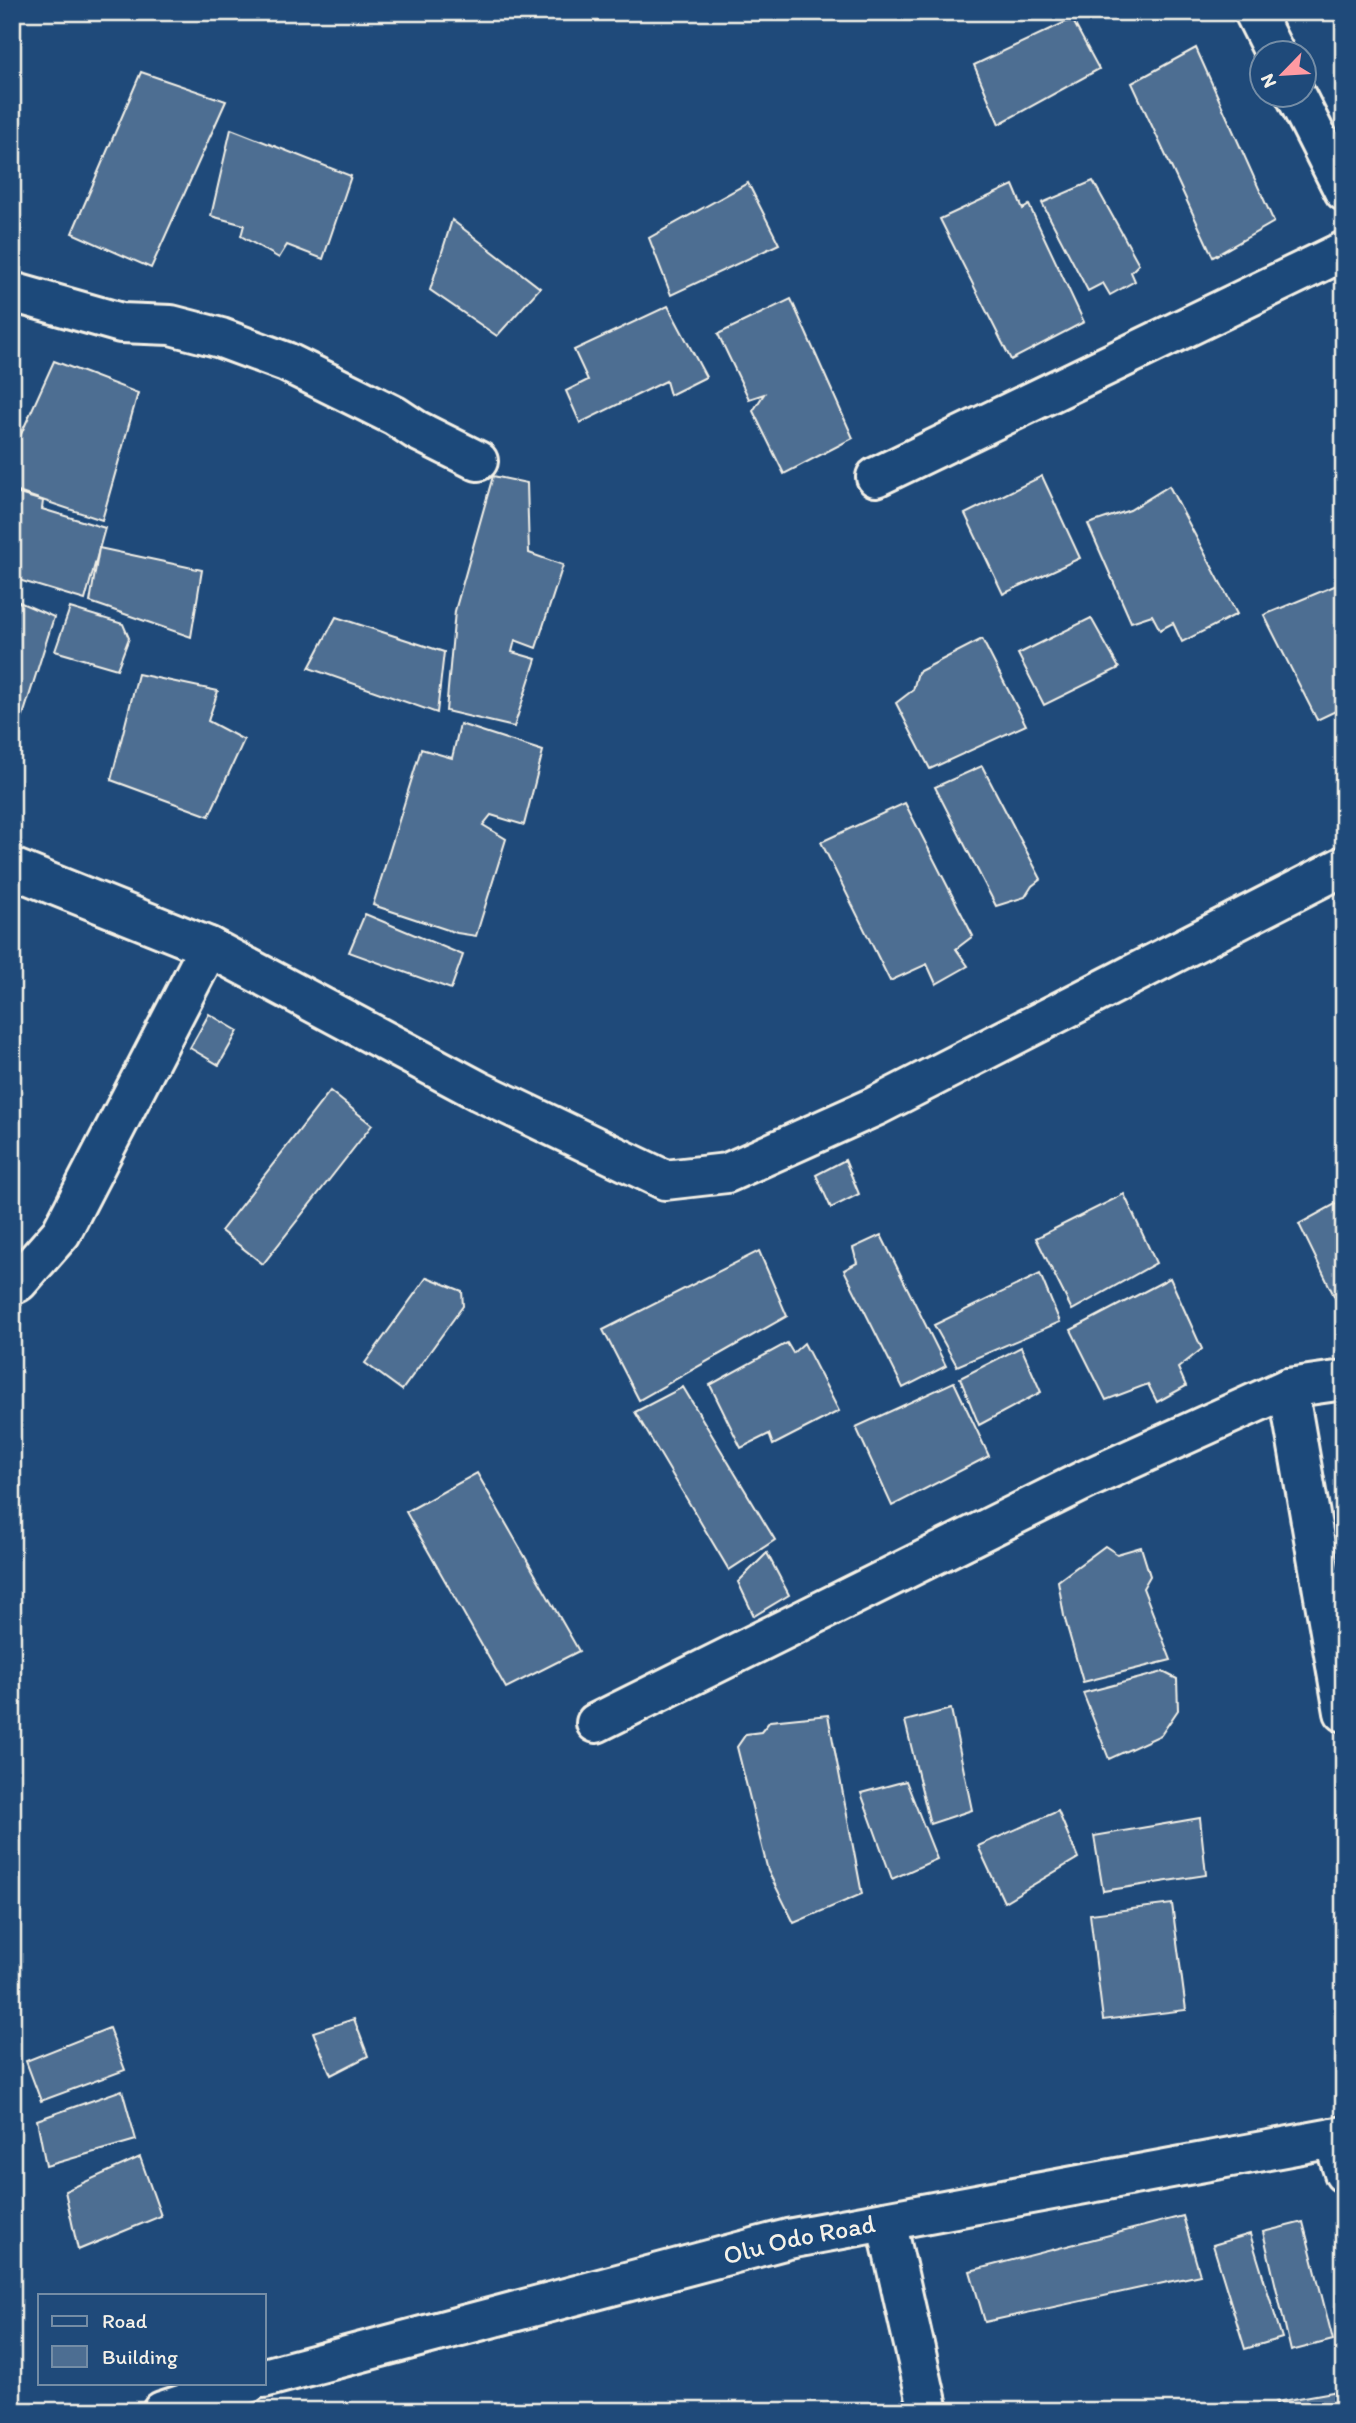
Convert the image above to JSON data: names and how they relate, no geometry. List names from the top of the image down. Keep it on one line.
{"streets":{"street":["Olu Odo Road"]},"legend":["Road","Building"],"north":"bottom left"}
